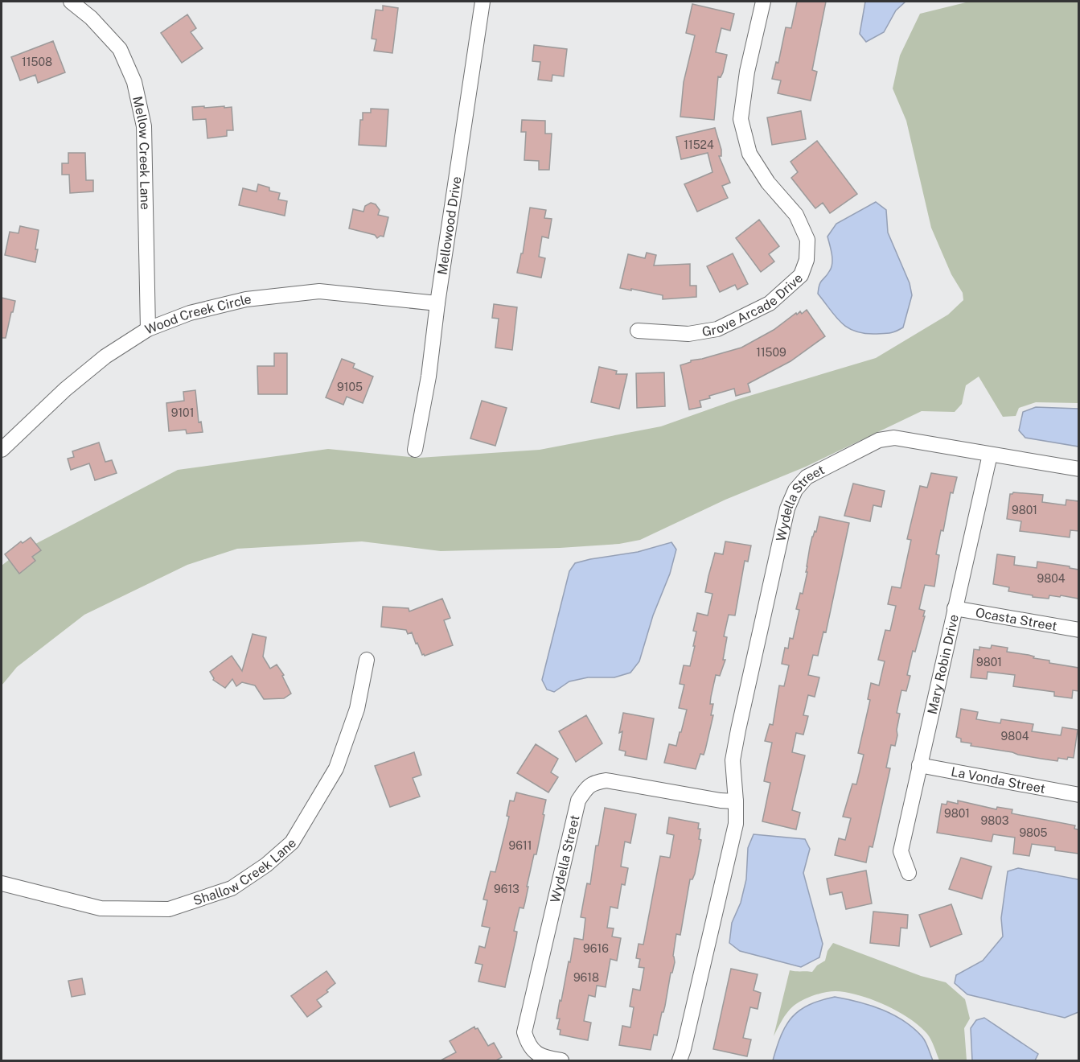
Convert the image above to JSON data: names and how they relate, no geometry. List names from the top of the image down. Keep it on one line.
{"streets":{"street":["Mellow Creek Lane","Mellowood Drive","Grove Arcade Drive","Wood Creek Circle","Wydella Street","Ocasta Street","Mary Robin Drive","La Vonda Street","Shallow Creek Lane"]},"crossings":[["Mellow Creek Lane","Wood Creek Circle"],["Mellowood Drive","Wood Creek Circle"],["Wydella Street","Mary Robin Drive"],["Ocasta Street","Mary Robin Drive"],["Mary Robin Drive","La Vonda Street"]],"house_numbers":["11508","11524","11509","9105","9101","9801","9804","9801","9804","9801","9803","9805","9611","9613","9616","9618"]}
